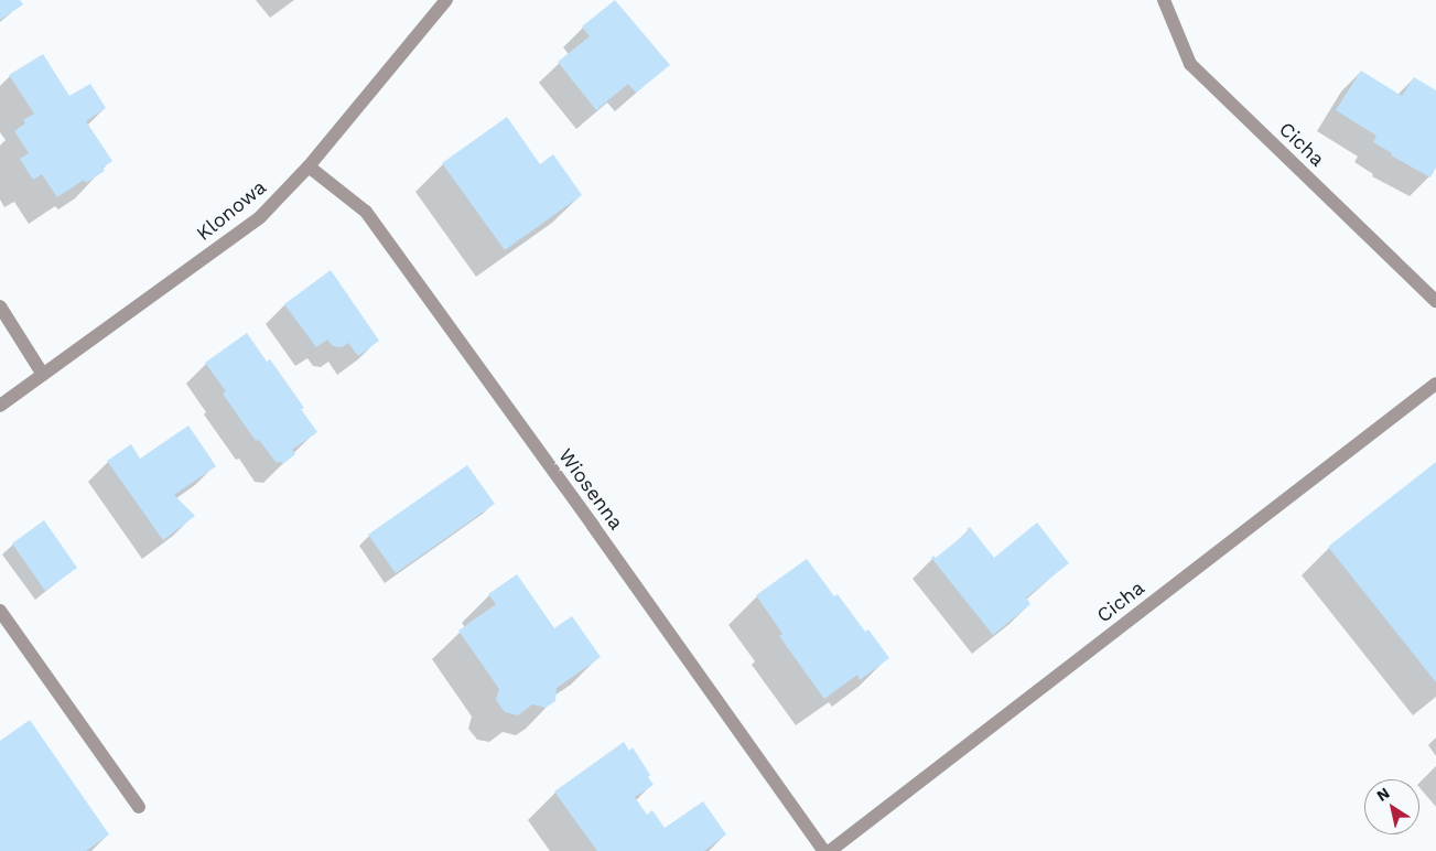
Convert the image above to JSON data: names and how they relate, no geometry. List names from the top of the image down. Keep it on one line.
{"streets":{"street":["Cicha","Klonowa","Wiosenna"]},"crossings":[["Klonowa","Wiosenna"]],"north":"top left"}
